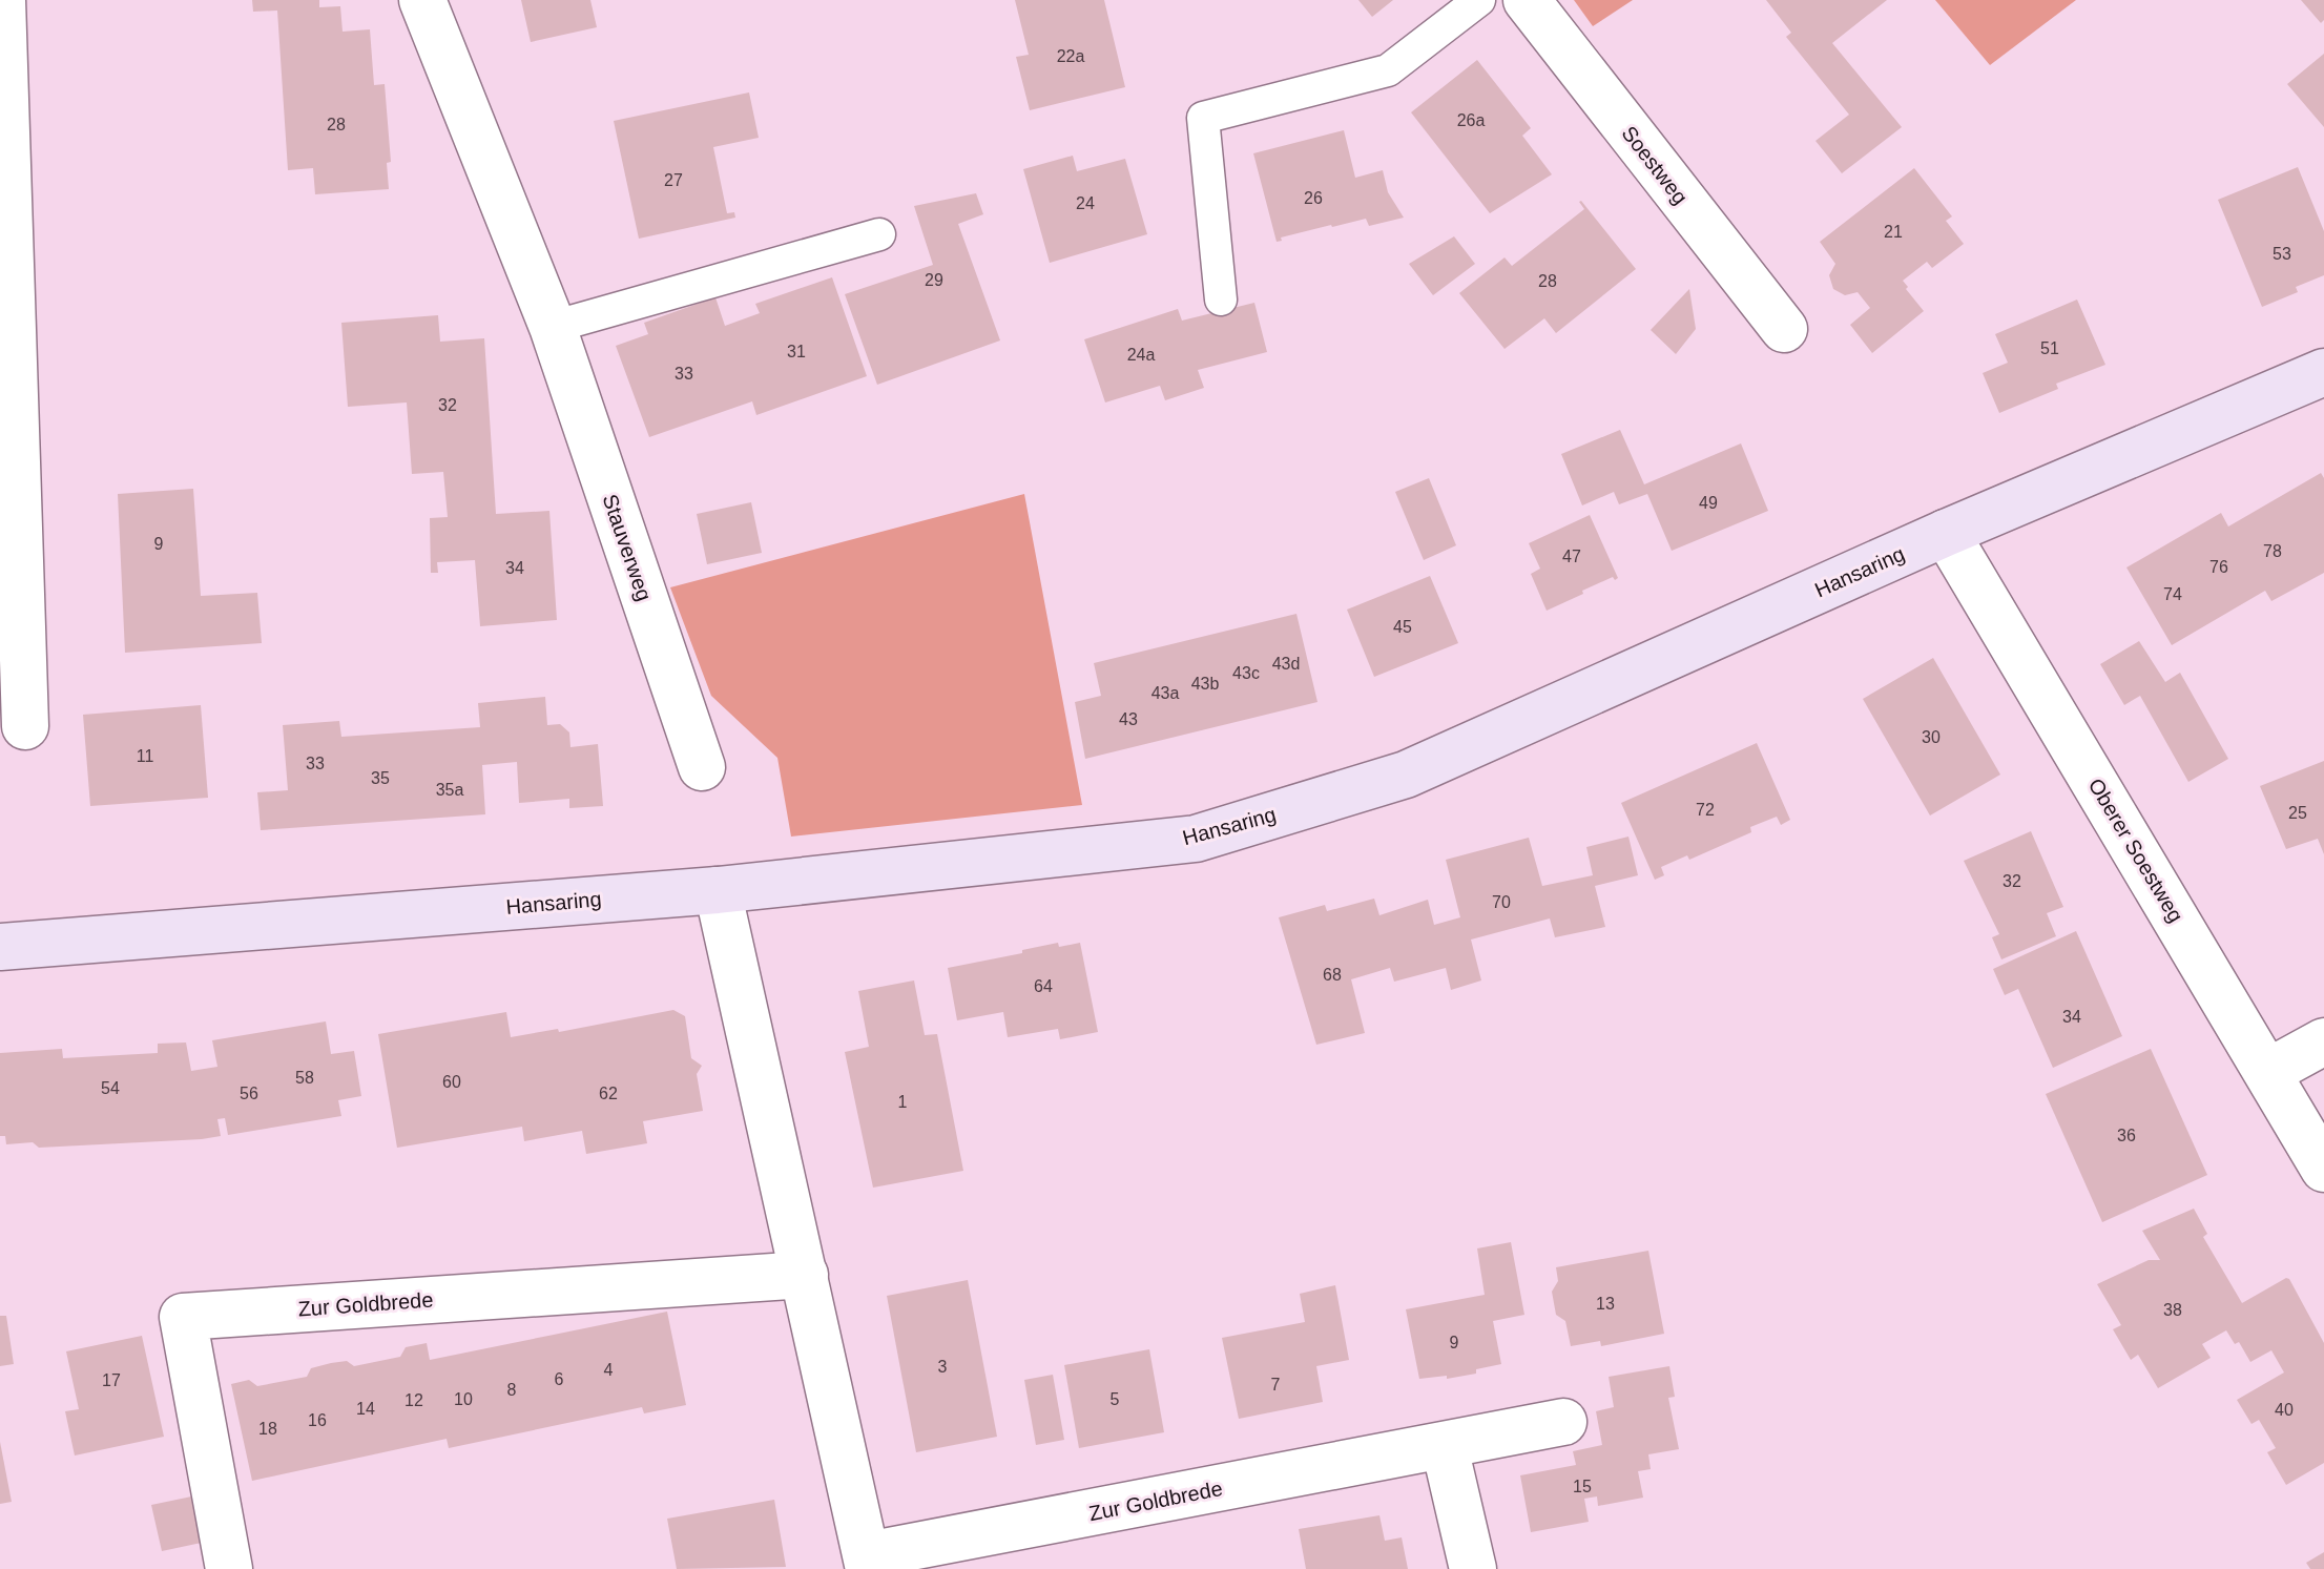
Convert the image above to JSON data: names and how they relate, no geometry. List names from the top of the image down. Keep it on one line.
{"streets":{"street":["Soestweg","Stauverweg","Hansaring","Oberer Soestweg","Zur Goldbrede"]},"crossings":[["Hansaring","Oberer Soestweg"],["Hansaring","Zur Goldbrede"]],"house_numbers":["22a","26a","28","27","26","24","21","53","29","28","51","31","24a","33","32","49","9","78","47","76","34","74","45","43d","43c","43b","43a","43","30","11","33","35","35a","72","25","32","70","68","64","34","58","60","54","56","62","1","36","13","38","9","3","4","6","17","7","8","10","5","12","14","40","16","18","15"]}
